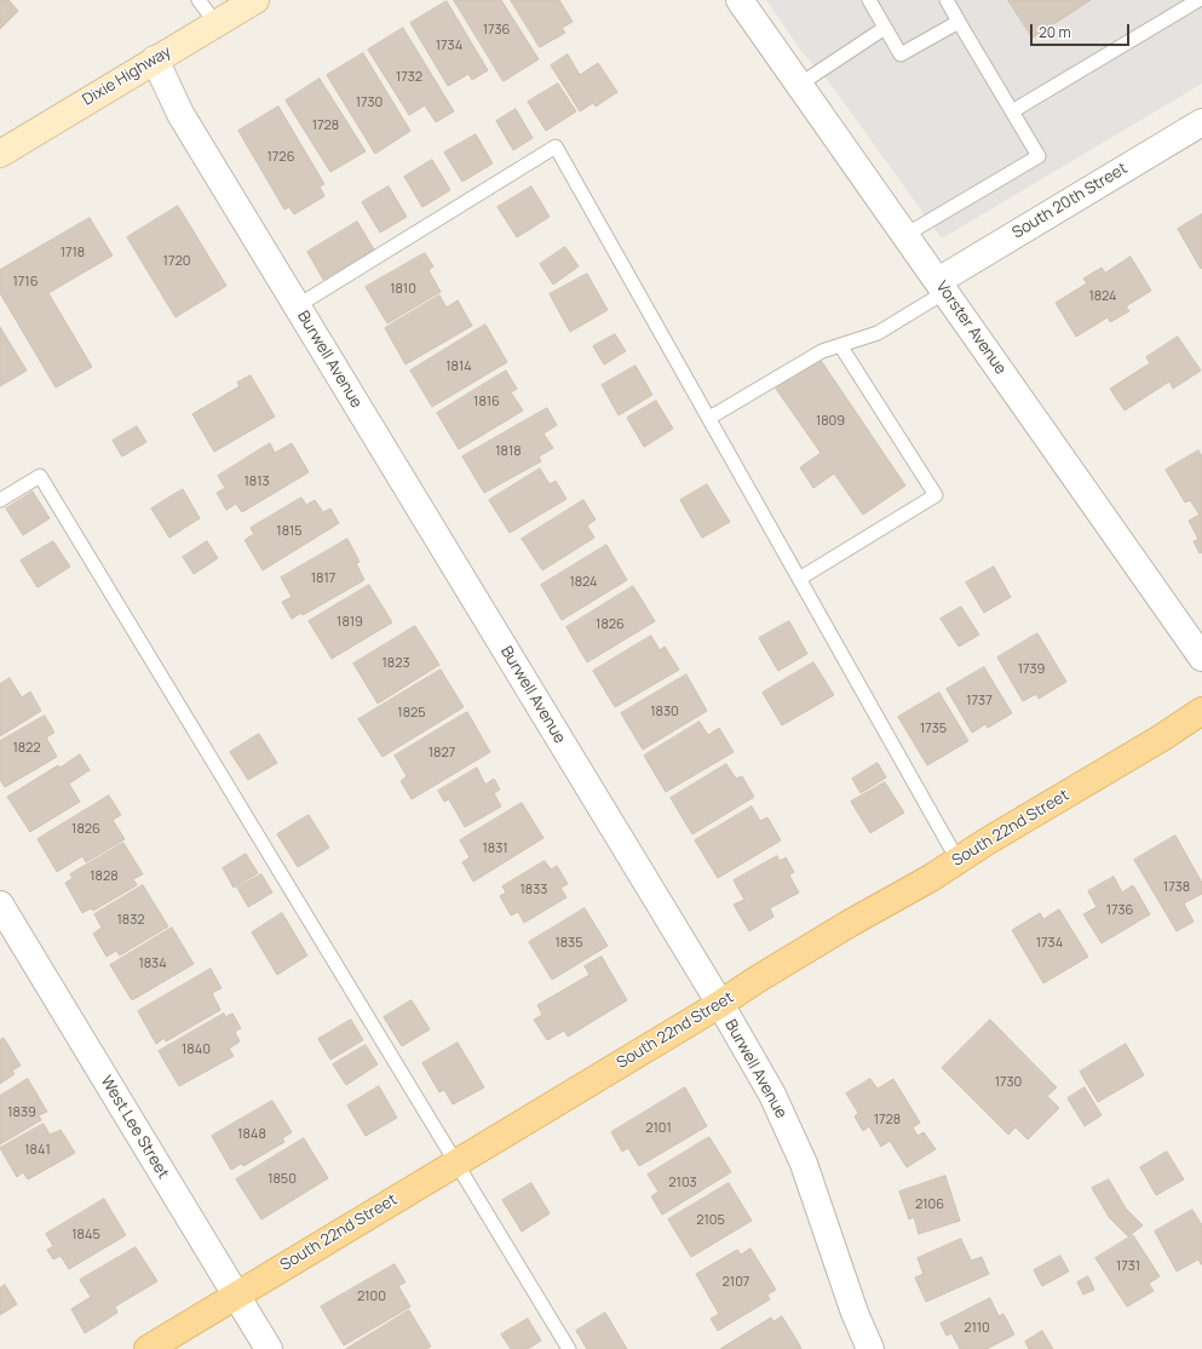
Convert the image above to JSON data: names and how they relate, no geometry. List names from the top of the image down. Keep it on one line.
{"streets":{"main road":["South 22nd Street"],"street":["Dixie Highway","South 20th Street","Vorster Avenue","Burwell Avenue","West Lee Street"]},"crossings":[["Dixie Highway","Burwell Avenue"],["South 20th Street","Vorster Avenue"],["Burwell Avenue","South 22nd Street"],["South 22nd Street","West Lee Street"]],"house_numbers":["1736","1734","1732","1730","1728","1726","1718","1720","1716","1810","1824","1814","1816","1809","1818","1813","1815","1817","1824","1819","1826","1823","1739","1737","1830","1825","1735","1822","1827","1826","1831","1828","1738","1833","1736","1832","1835","1734","1834","1840","1730","1839","1728","2101","1848","1841","1850","2103","2106","2105","1845","1731","2107","2100","2110"],"scale_bar":"20 m"}
